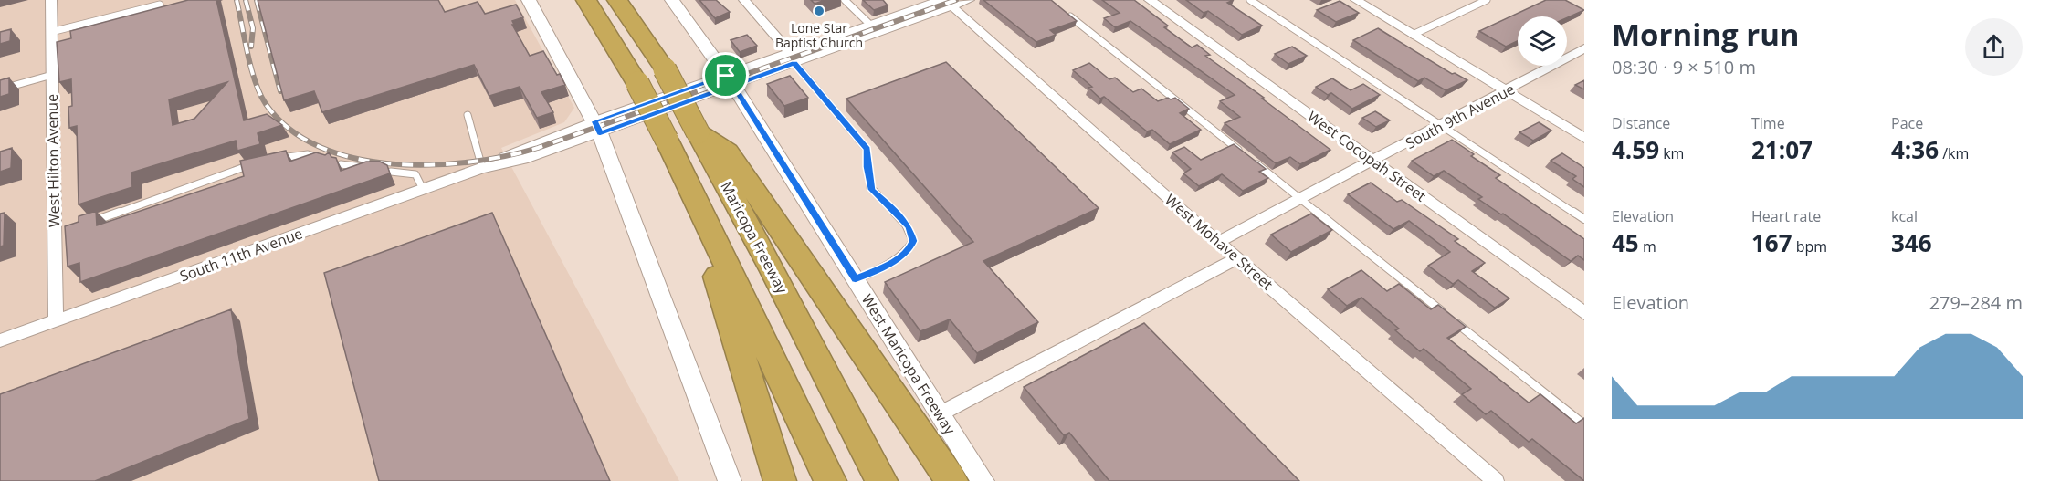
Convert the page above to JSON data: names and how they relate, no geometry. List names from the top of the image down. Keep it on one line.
{"streets":{"highway":["Maricopa Freeway"],"main road":["West Maricopa Freeway"],"street":["South 9th Avenue","West Cocopah Street","West Hilton Avenue","West Mohave Street","South 11th Avenue"]},"crossings":[["South 9th Avenue","West Cocopah Street"],["South 9th Avenue","West Mohave Street"],["West Hilton Avenue","South 11th Avenue"],["West Mohave Street","South 11th Avenue"],["South 11th Avenue","West Maricopa Freeway"]],"places":["Lone Star Baptist Church"],"page":{"heading":["Morning run","08:30 · 9 × 510 m"],"stats":[["Distance","4.59 km"],["Time","21:07"],["Pace","4:36 /km"],["Elevation","45 m"],["Heart rate","167 bpm"],["kcal","346"]],"chart":["Elevation","279–284 m"]}}
